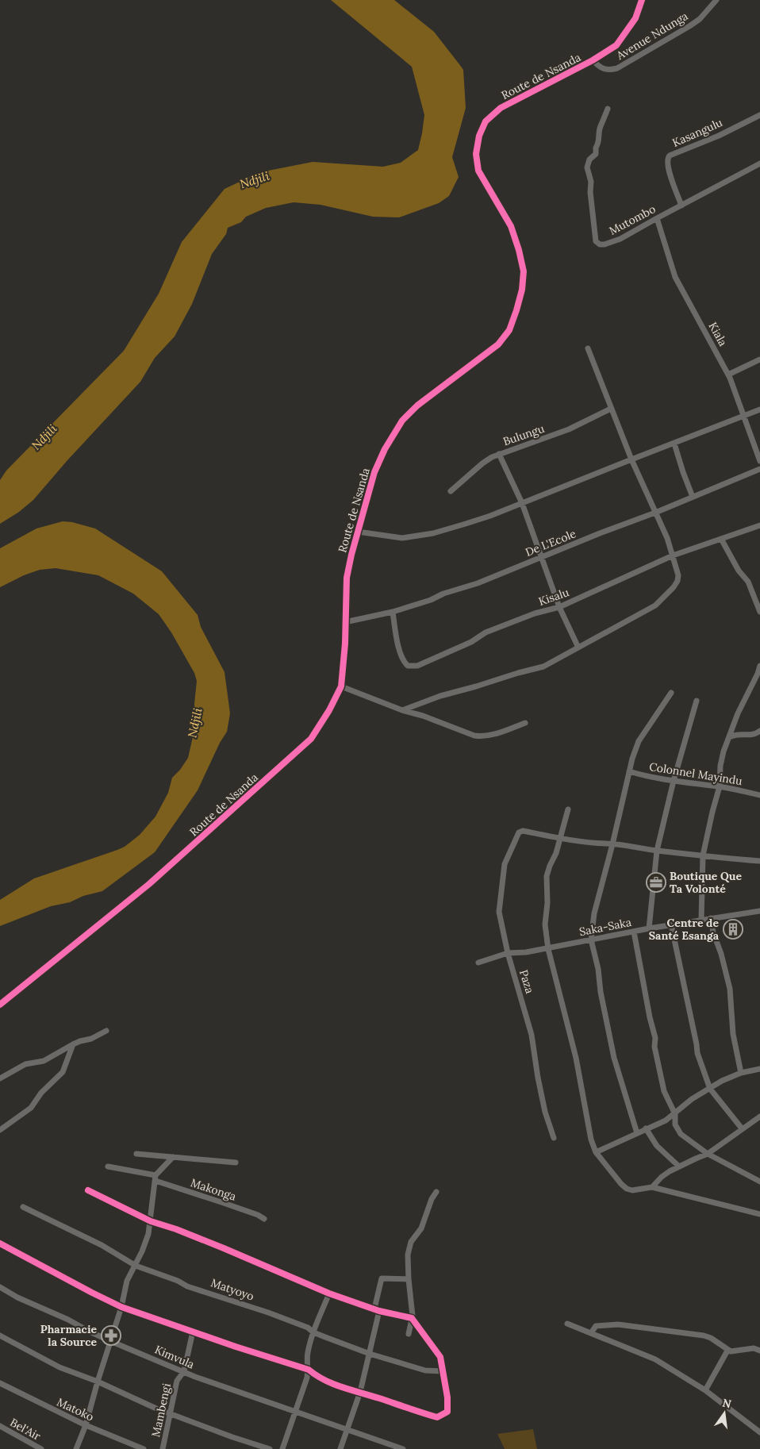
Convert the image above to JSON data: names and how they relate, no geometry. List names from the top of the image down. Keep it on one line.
{"streets":{"street":["Avenue Ndunga","Route de Nsanda","Kasangulu","Mutombo","Kiala","Bulungu","De L'Ecole","Kisalu","Colonnel Mayindu","Saka-Saka","Paza","Makonga","Matyoyo","Kimvula","Matoko","Mambengi","Bel'Air"]},"crossings":[["Avenue Ndunga","Route de Nsanda"],["Route de Nsanda","De L'Ecole"],["Kasangulu","Mutombo"],["Mutombo","Kiala"],["De L'Ecole","Kisalu"],["Saka-Saka","Paza"],["Kimvula","Mambengi"]],"water":["Ndjili"],"places":{"office":["Boutique Que Ta Volonté"],"building":["Centre de Santé Esanga"],"pharmacy":["Pharmacie la Source"]},"north":"top"}
